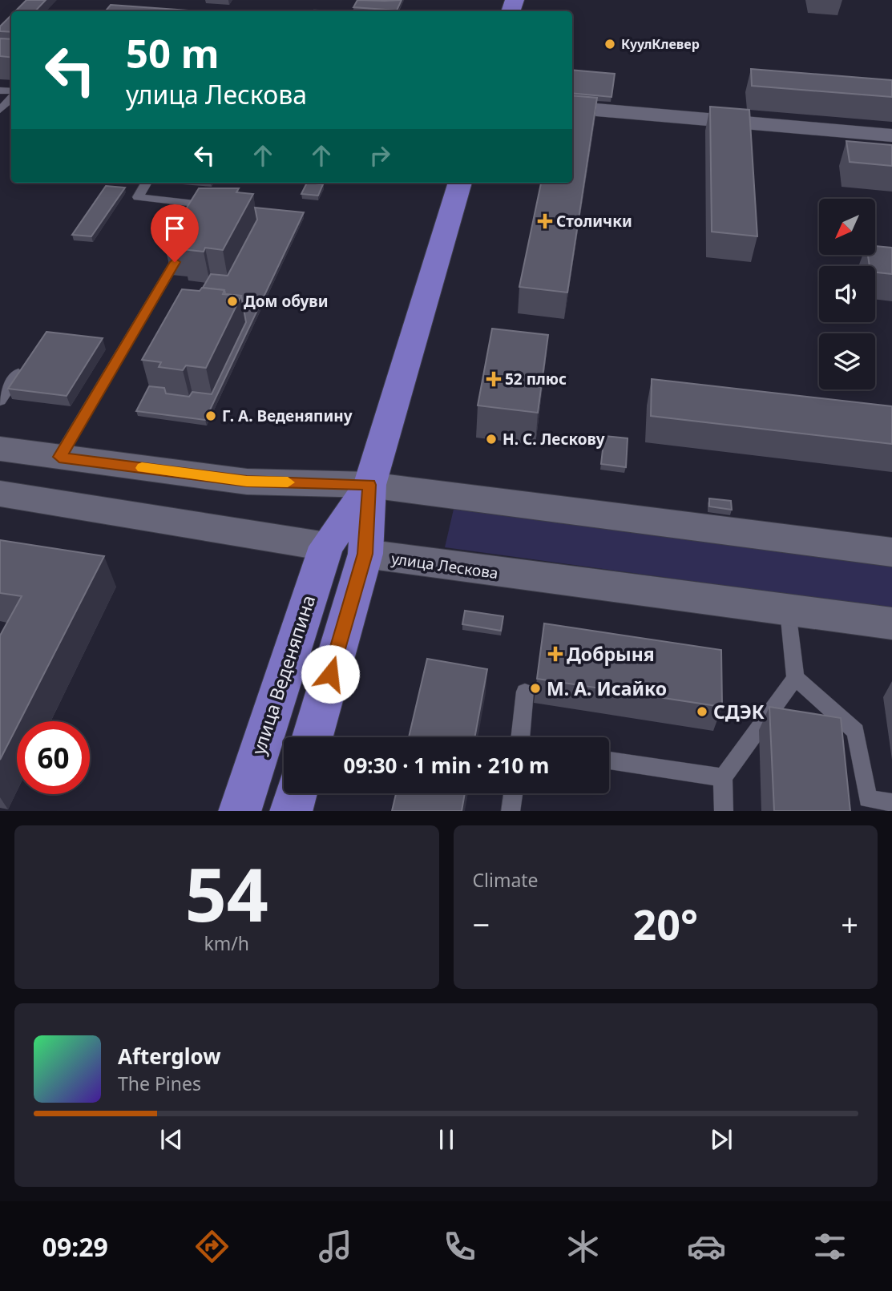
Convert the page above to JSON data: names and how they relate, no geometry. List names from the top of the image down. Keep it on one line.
{"streets":{"main road":["улица Лескова","улица Веденяпина"]},"crossings":[["улица Лескова","улица Веденяпина"]],"places":{"other":["КуулКлевер","Дом обуви","Г. А. Веденяпину","Н. С. Лескову","М. А. Исайко","СДЭК"],"health":["Столички","52 плюс","Добрыня"]},"north":"bottom left","page":{"turn":["50 m","улица Лескова"],"limit":"60","trip":"09:30 · 1 min · 210 m","tile":[["54","km/h"],"Climate"],"heat":["−","20°","+"],"song":["Afterglow","The Pines"],"tabs":"09:29"}}
